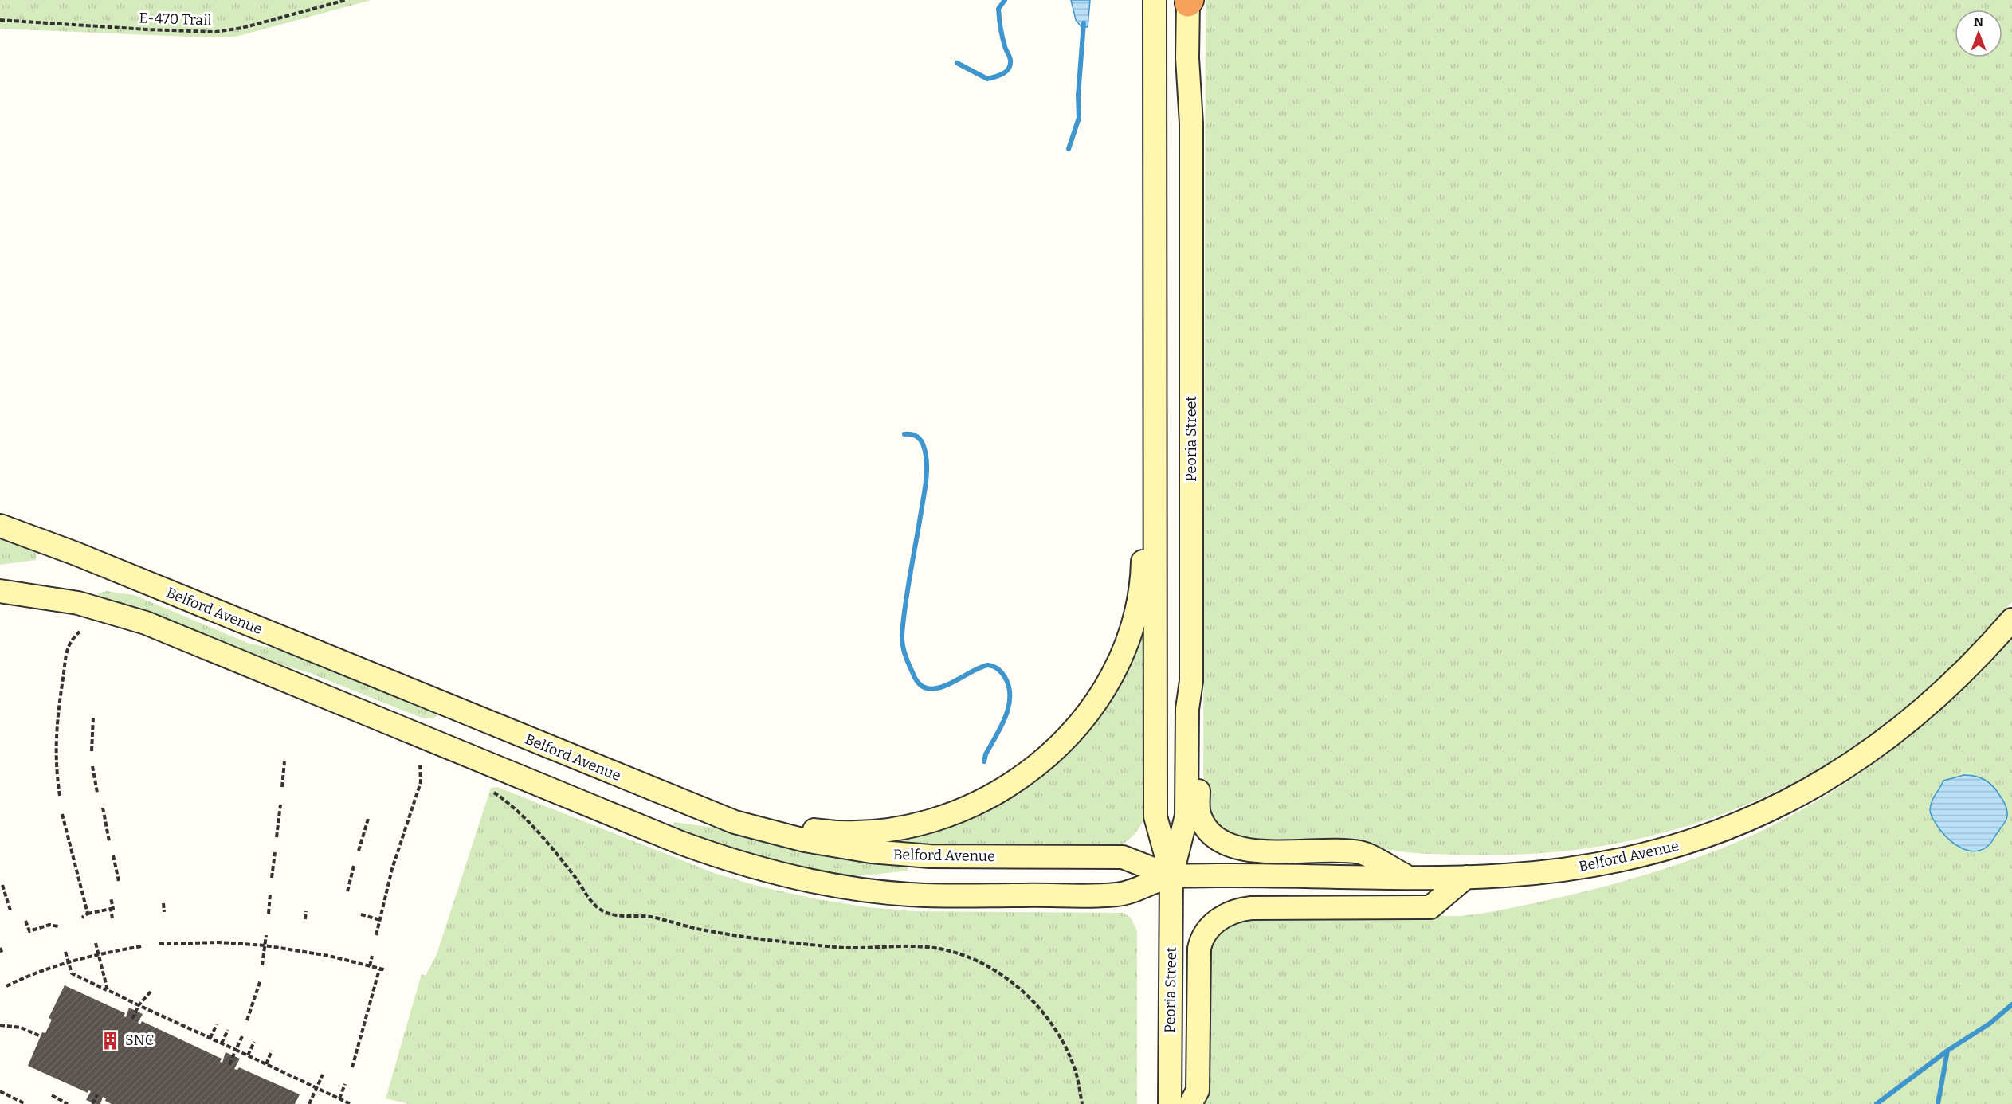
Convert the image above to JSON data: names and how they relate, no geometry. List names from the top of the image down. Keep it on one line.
{"streets":{"main road":["Peoria Street","Belford Avenue"],"path":["E-470 Trail"]},"crossings":[["Peoria Street","Belford Avenue"]],"places":{"building":["SNC"]},"north":"top"}
